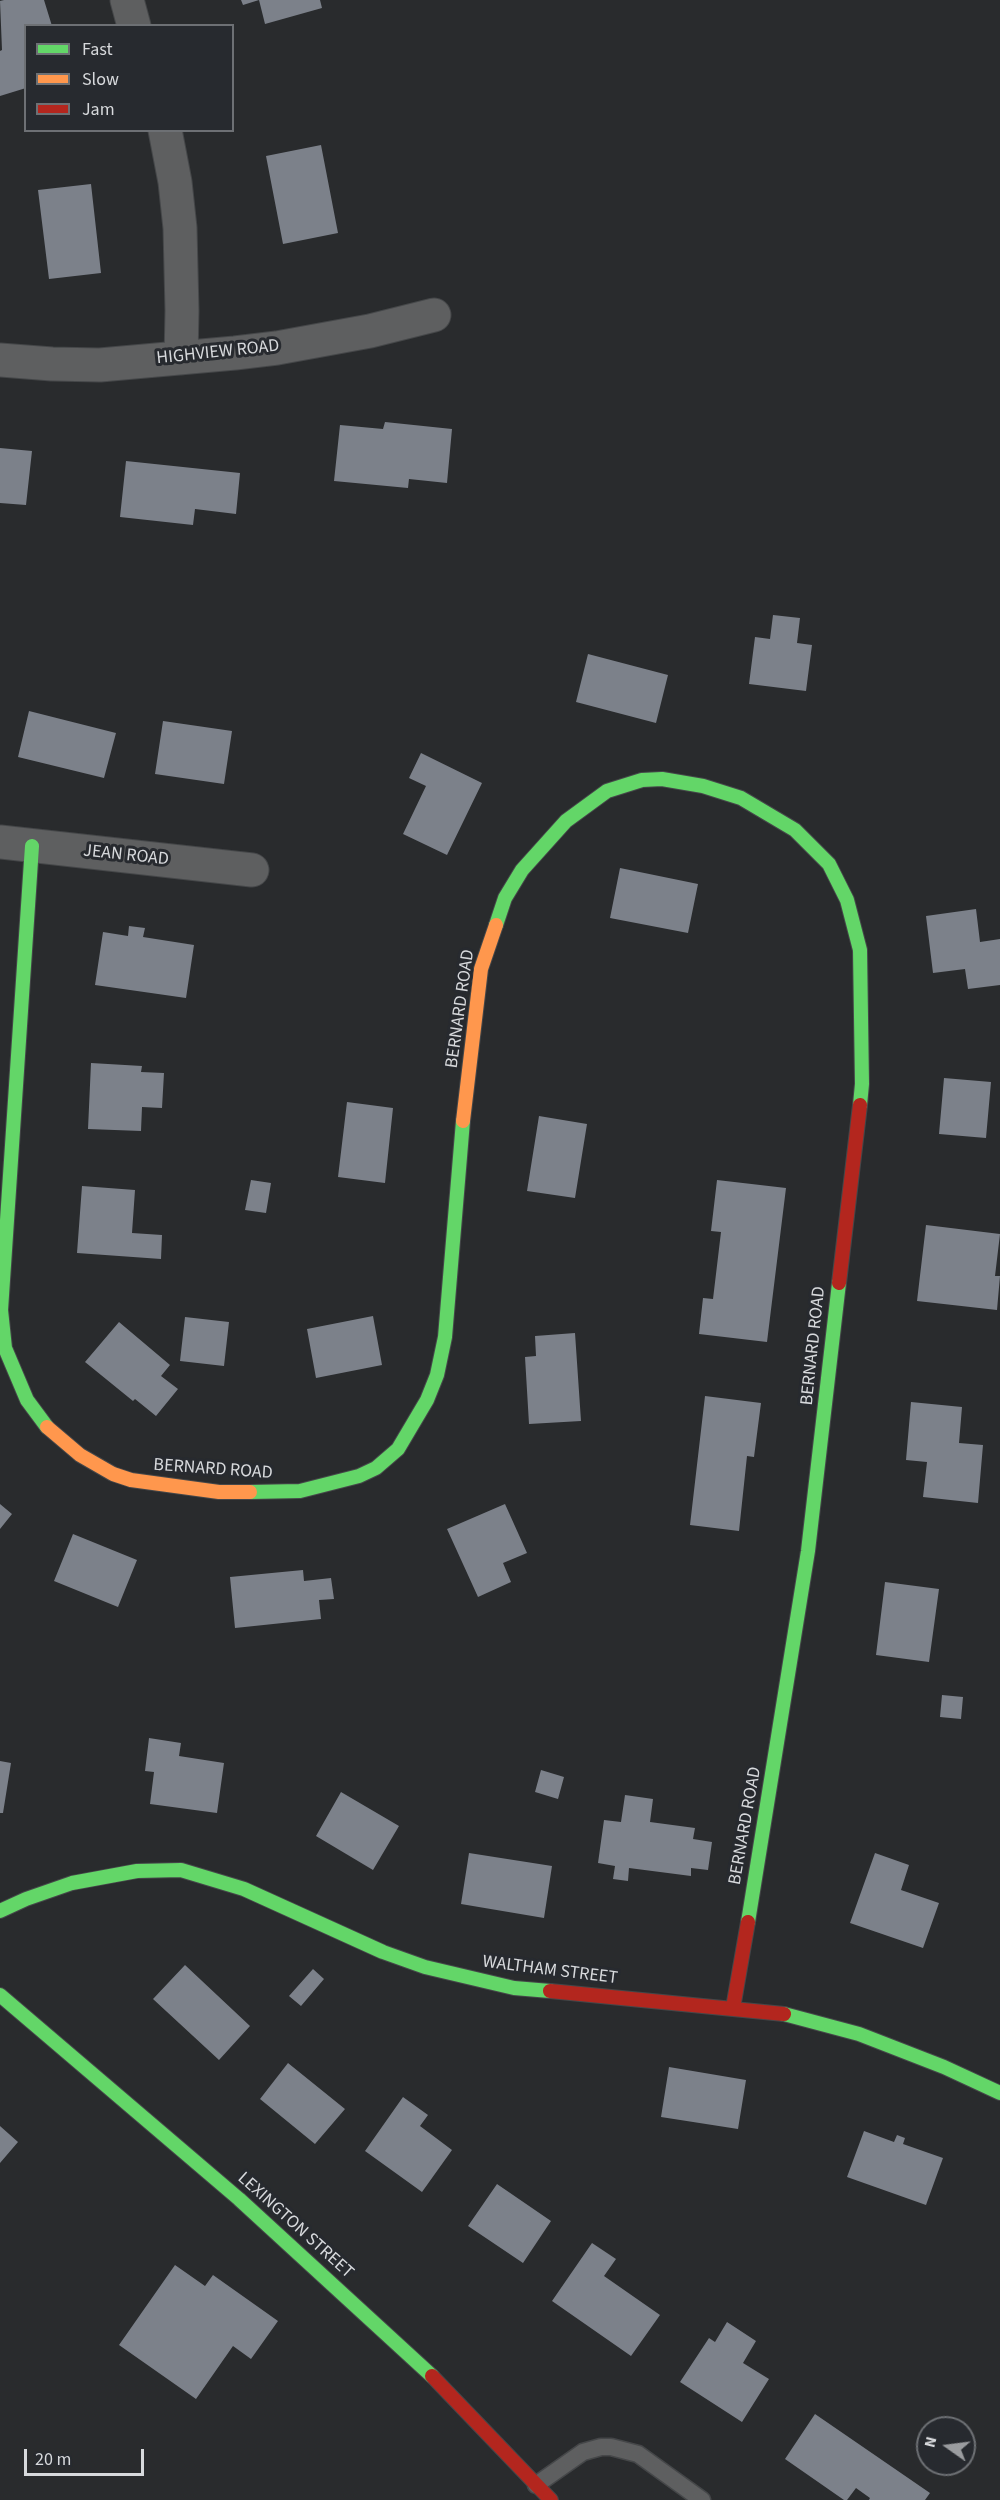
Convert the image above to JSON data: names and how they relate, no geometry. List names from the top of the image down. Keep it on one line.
{"streets":{"street":["HIGHVIEW ROAD","JEAN ROAD","BERNARD ROAD","WALTHAM STREET","LEXINGTON STREET"]},"crossings":[["JEAN ROAD","BERNARD ROAD"],["BERNARD ROAD","WALTHAM STREET"]],"legend":["Fast","Slow","Jam"],"scale_bar":"20 m","north":"left"}
